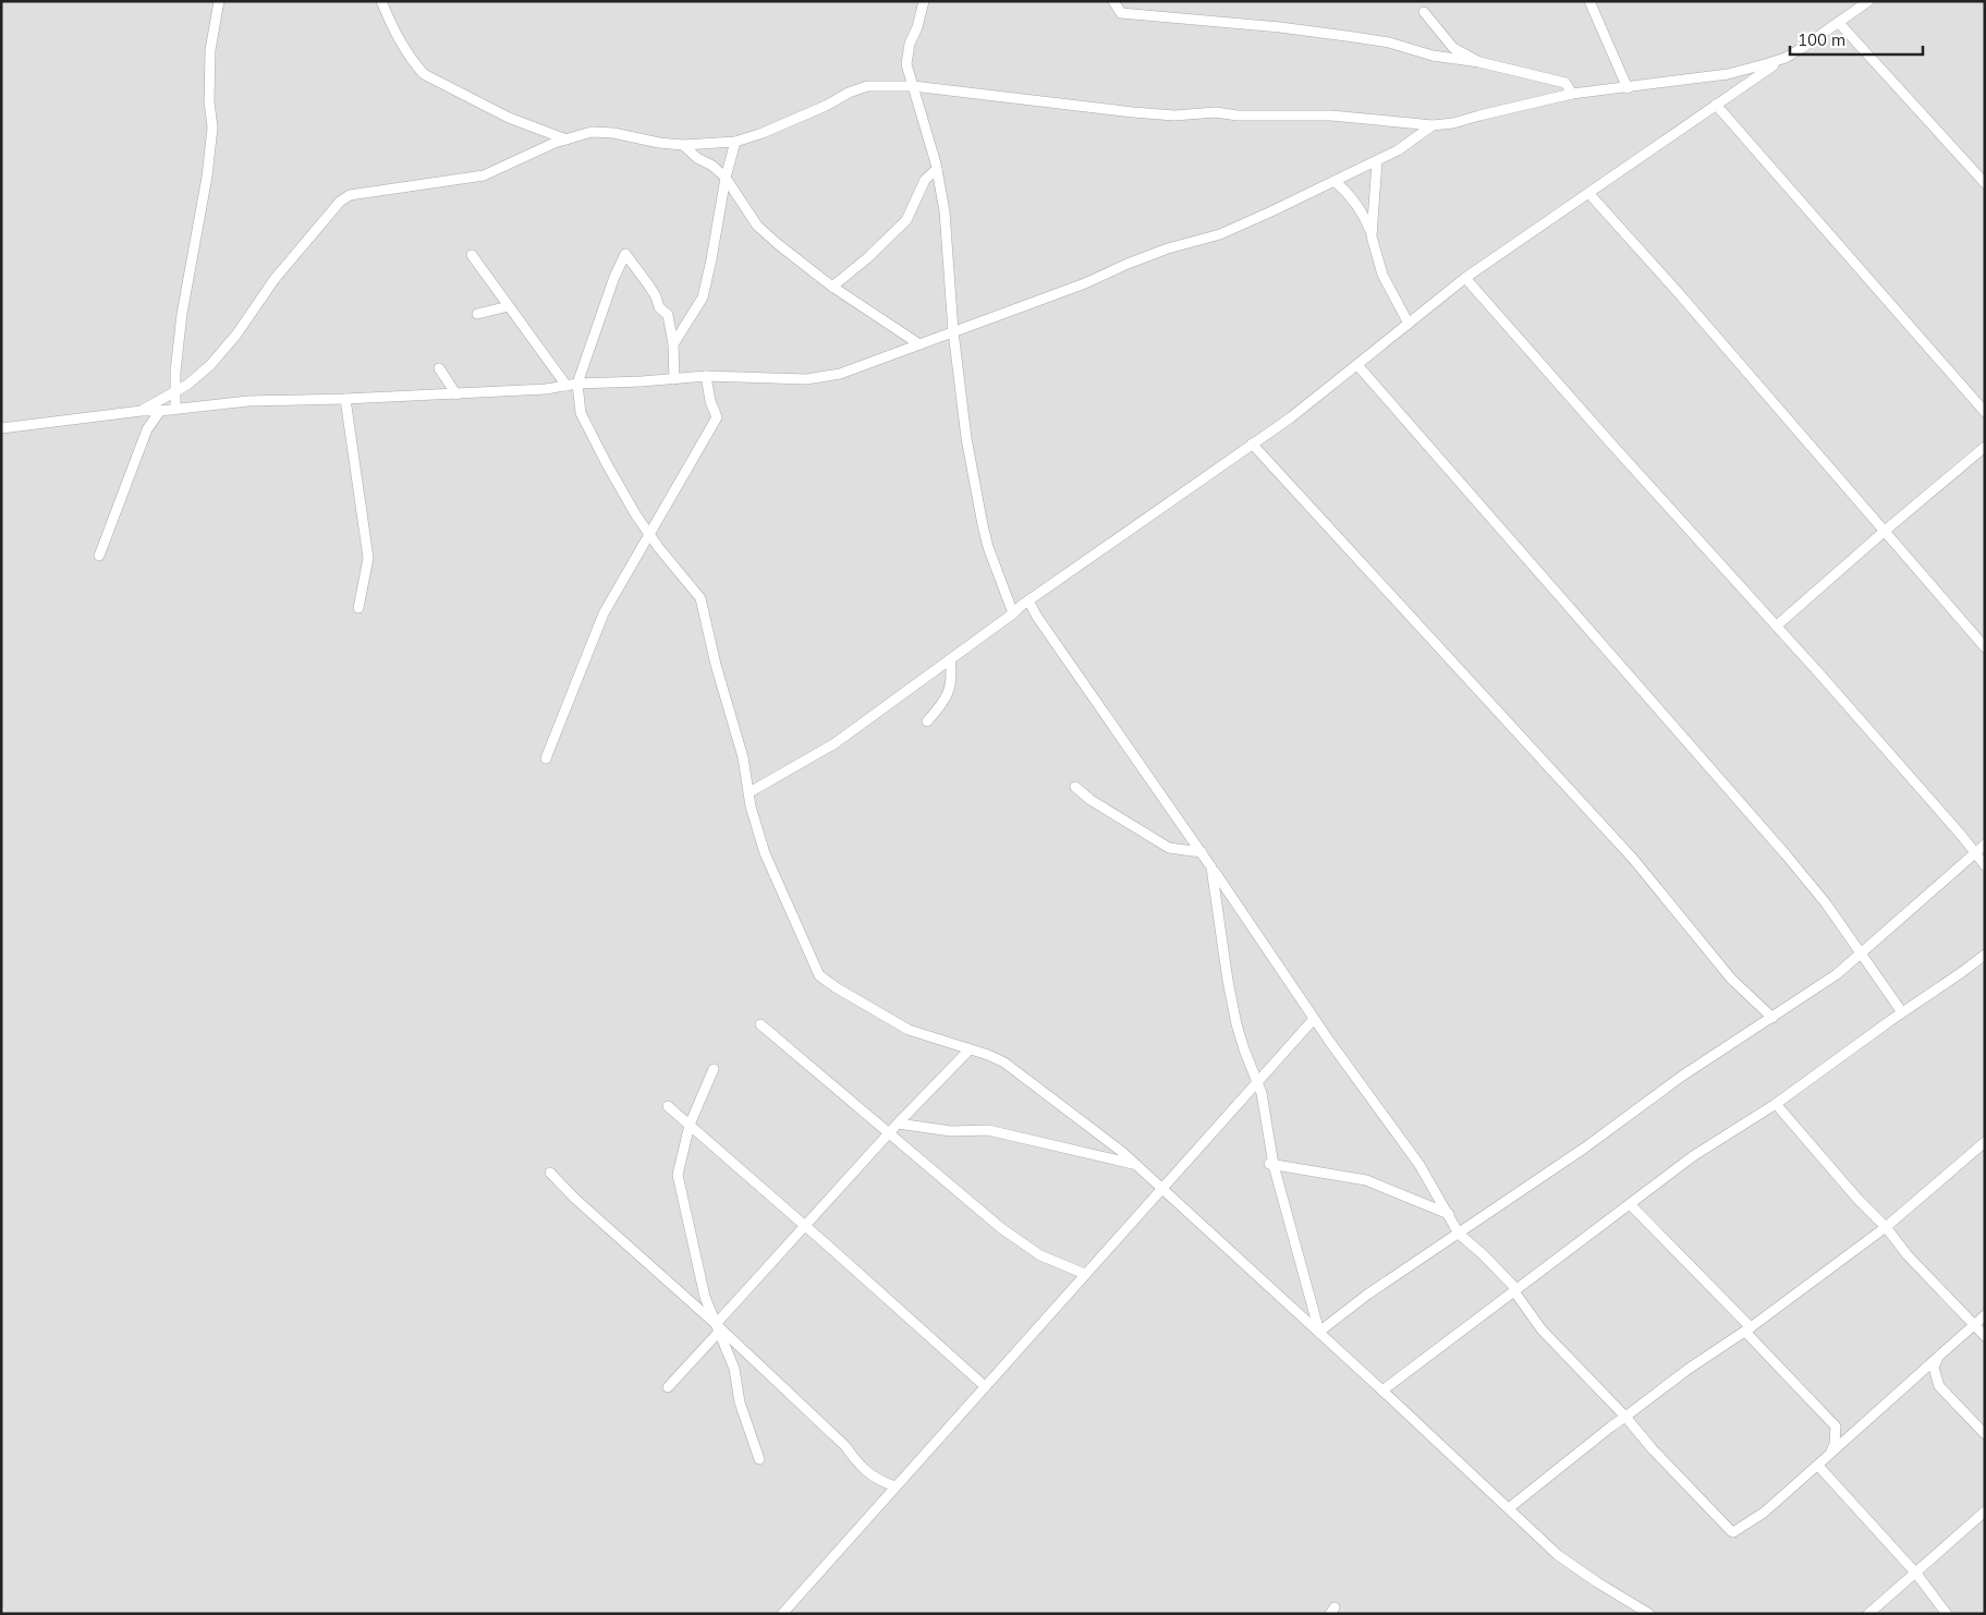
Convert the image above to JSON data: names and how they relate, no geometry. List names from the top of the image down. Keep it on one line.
{"scale_bar":"100 m"}
